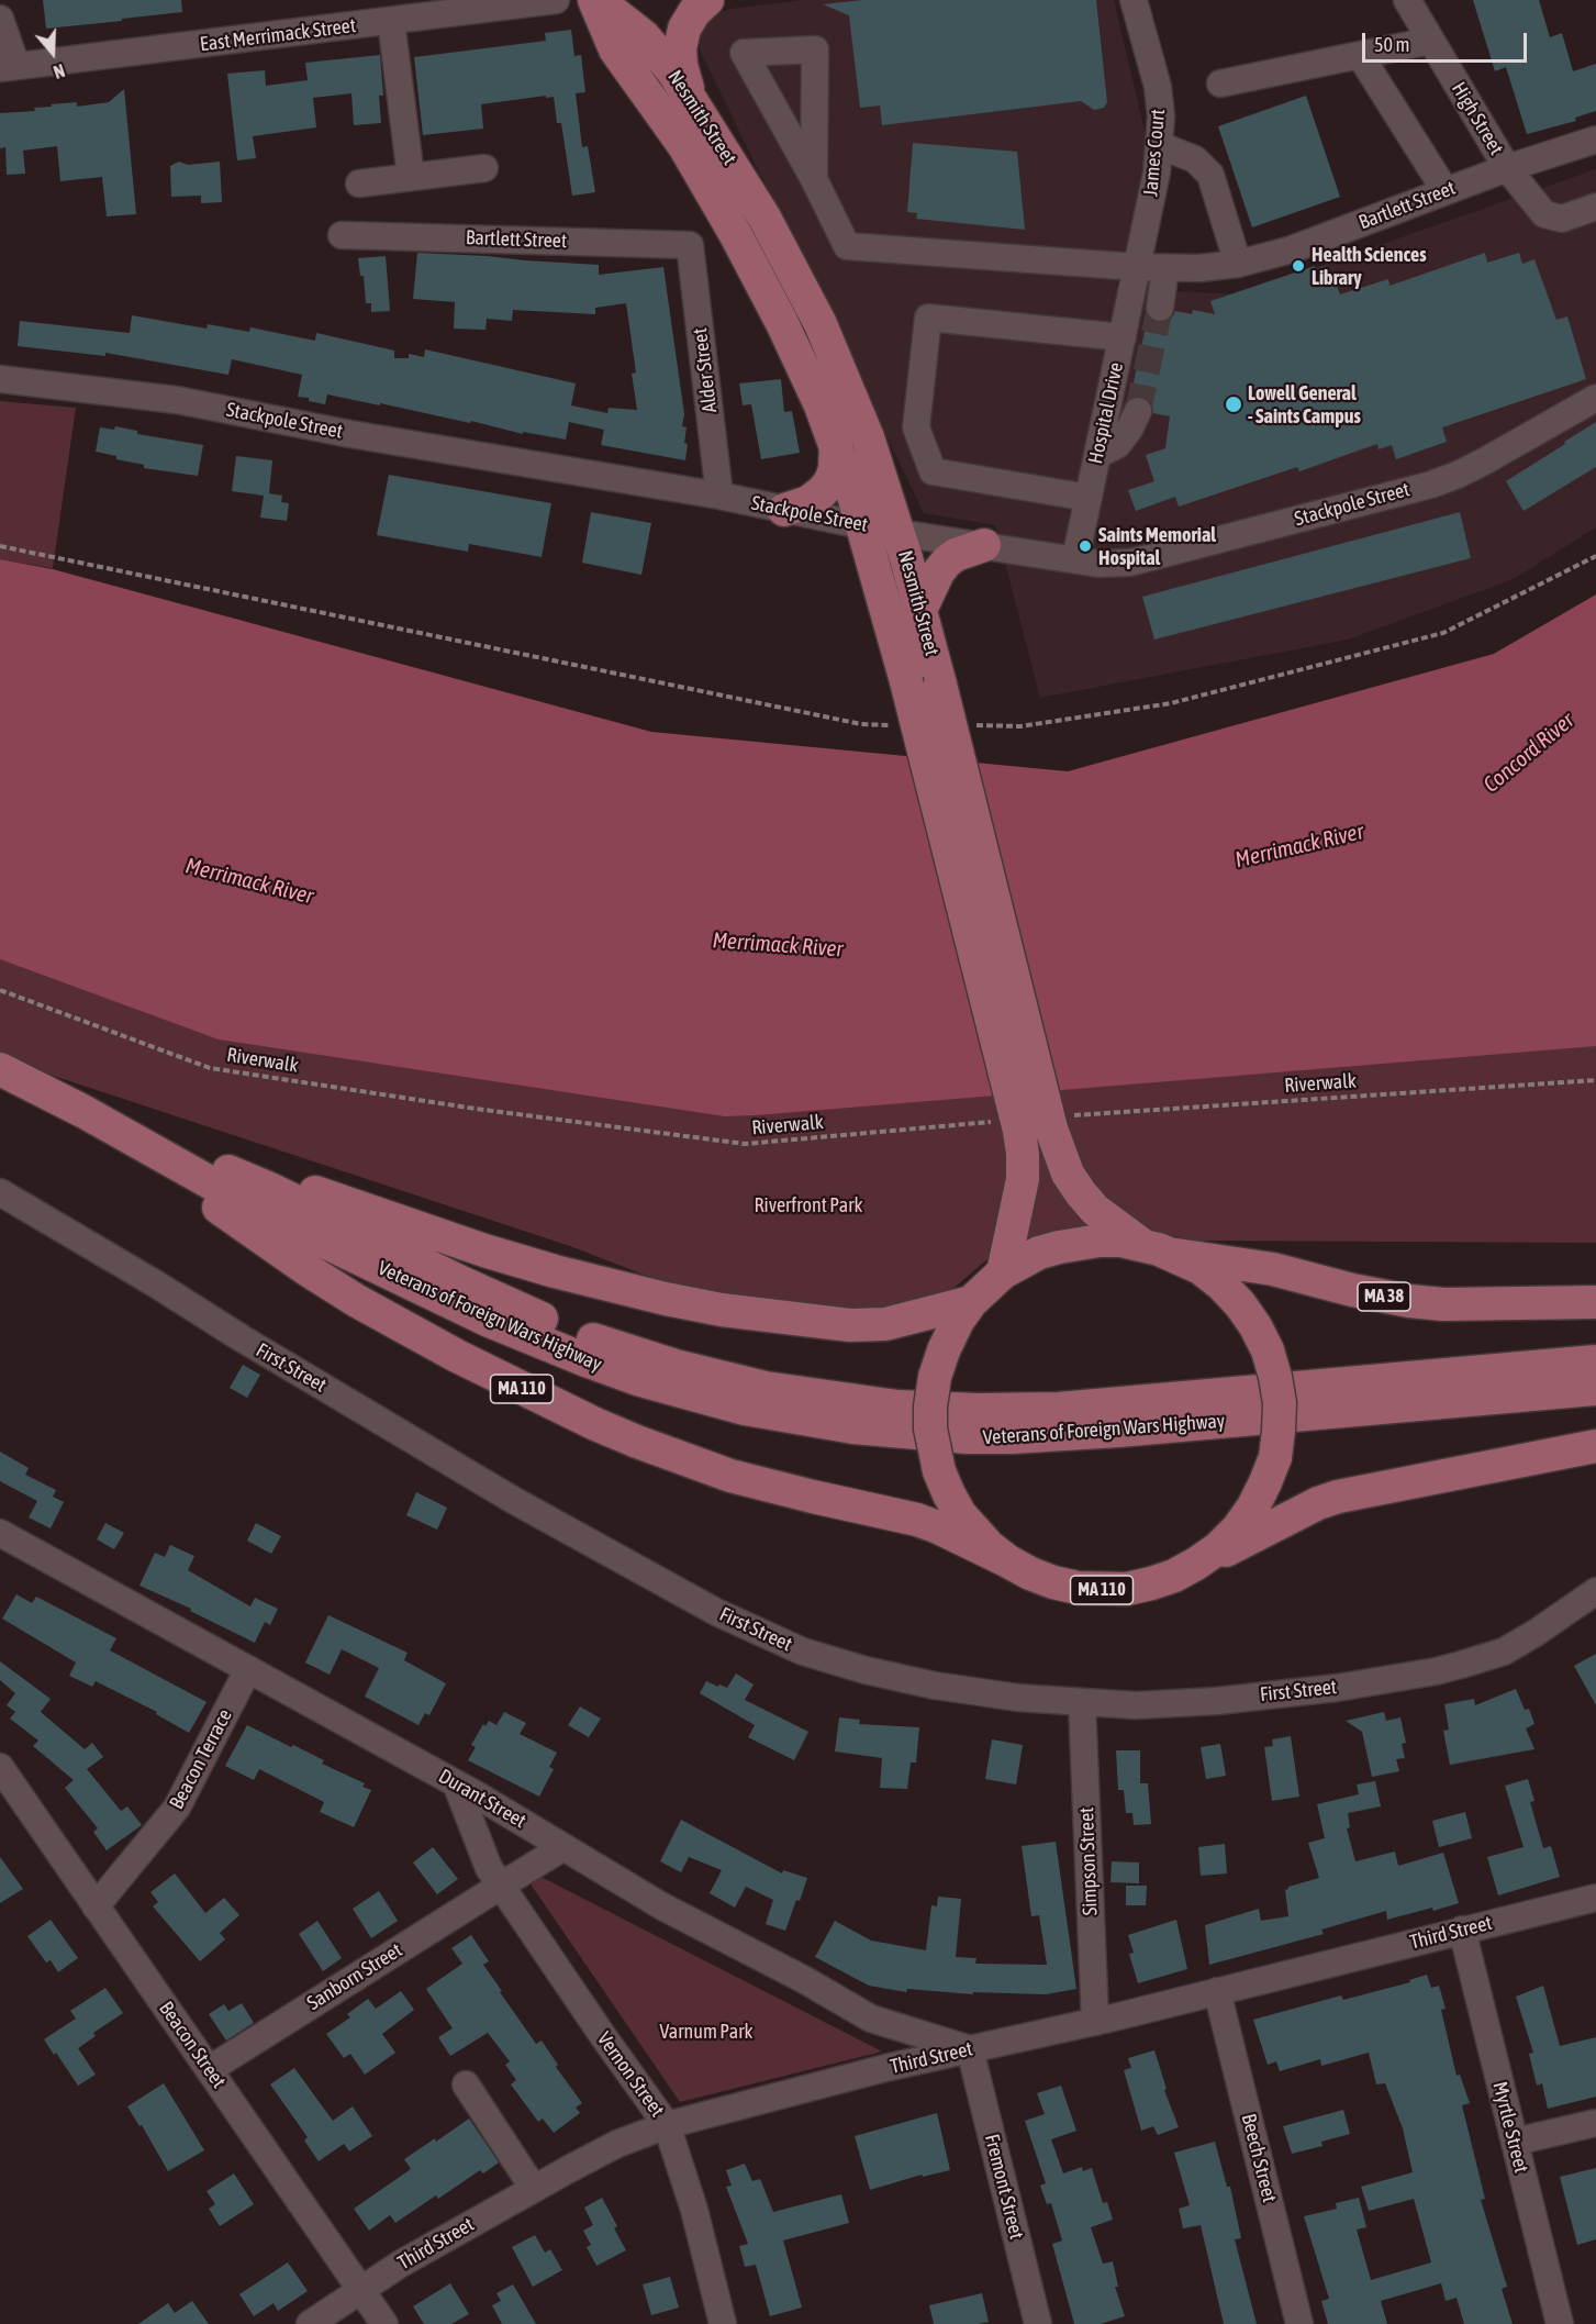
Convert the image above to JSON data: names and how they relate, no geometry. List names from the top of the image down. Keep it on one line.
{"streets":{"main road":["Nesmith Street","MA 38","Veterans of Foreign Wars Highway","MA 110"],"street":["East Merrimack Street","High Street","James Court","Bartlett Street","Alder Street","Hospital Drive","Stackpole Street","First Street","Beacon Terrace","Durant Street","Simpson Street","Third Street","Sanborn Street","Beacon Street","Vernon Street","Myrtle Street","Beech Street","Fremont Street"],"path":["Riverwalk"]},"crossings":[["Nesmith Street","Stackpole Street"],["Nesmith Street","Riverwalk"],["Nesmith Street","MA 110"],["High Street","Bartlett Street"],["James Court","Bartlett Street"],["James Court","Hospital Drive"],["Bartlett Street","Alder Street"],["Bartlett Street","Hospital Drive"],["Alder Street","Stackpole Street"],["Hospital Drive","Stackpole Street"],["MA 38","MA 110"],["Veterans of Foreign Wars Highway","MA 110"],["First Street","Simpson Street"],["Beacon Terrace","Durant Street"],["Beacon Terrace","Beacon Street"],["Durant Street","Third Street"],["Durant Street","Vernon Street"],["Durant Street","Fremont Street"],["Simpson Street","Third Street"],["Third Street","Beacon Street"],["Third Street","Vernon Street"],["Third Street","Myrtle Street"],["Third Street","Beech Street"],["Third Street","Fremont Street"],["Sanborn Street","Beacon Street"],["Sanborn Street","Vernon Street"]],"water":["Concord River","Merrimack River"],"parks":["Riverfront Park","Varnum Park"],"places":["Health Sciences Library","Lowell General - Saints Campus","Saints Memorial Hospital"],"scale_bar":"50 m","north":"bottom"}
